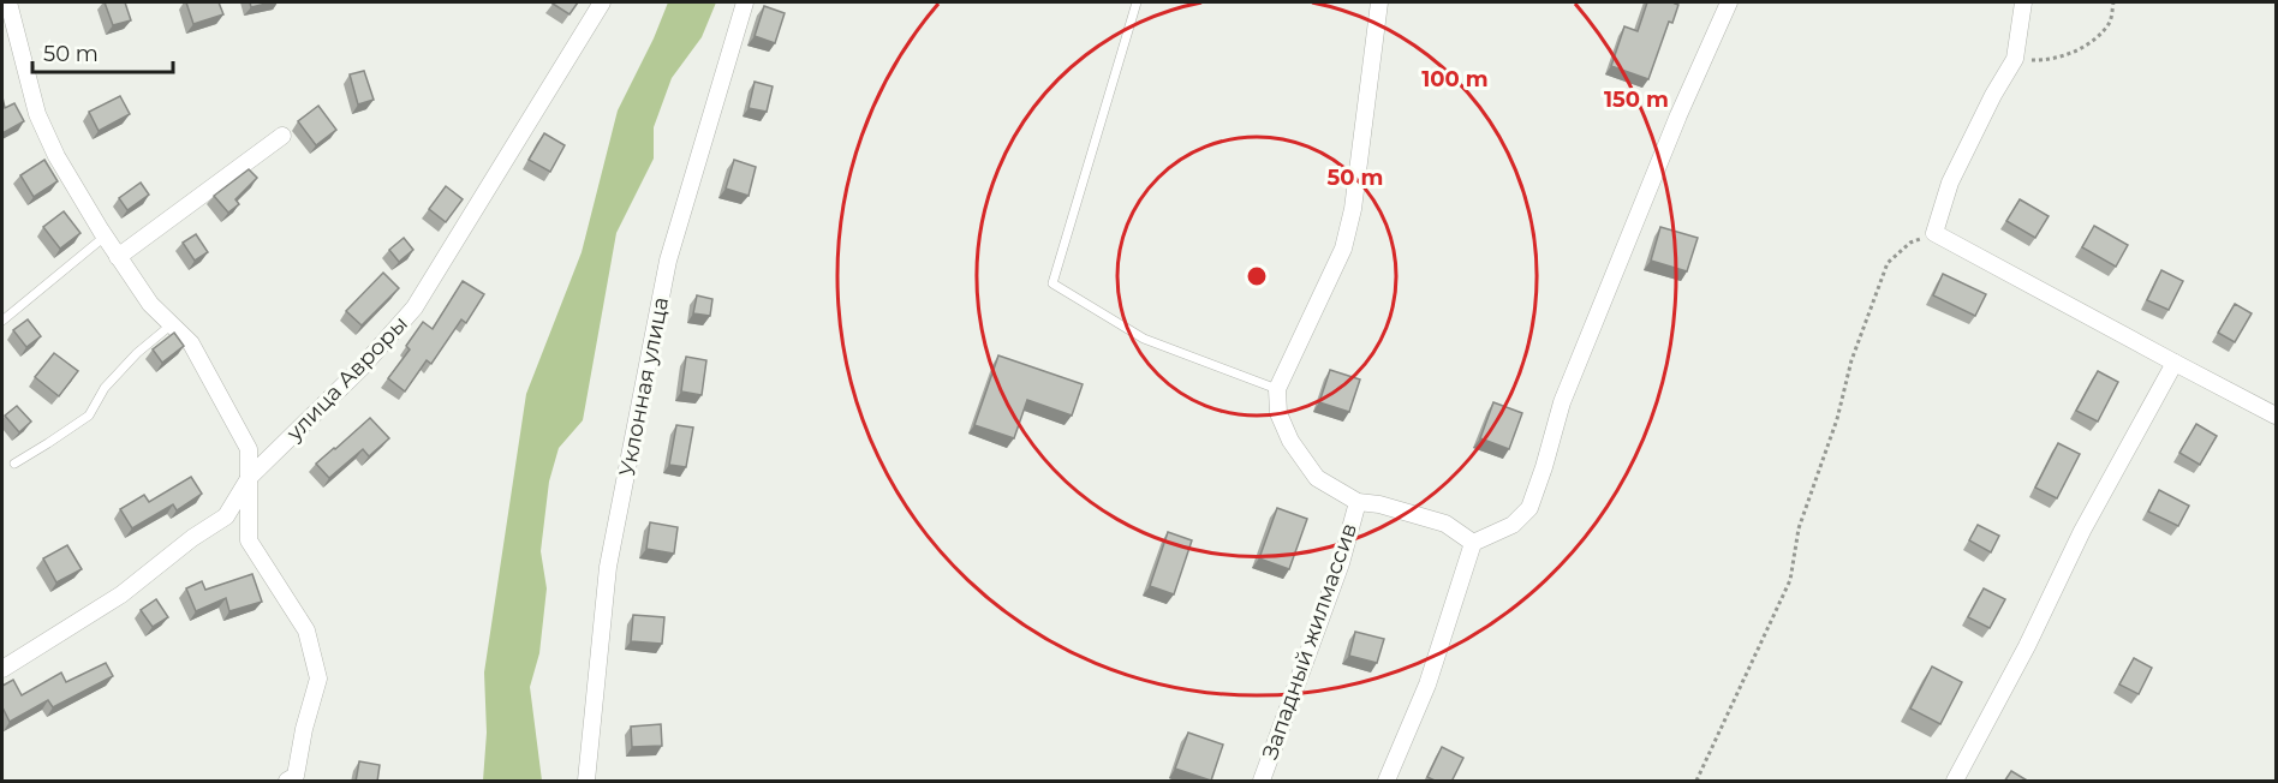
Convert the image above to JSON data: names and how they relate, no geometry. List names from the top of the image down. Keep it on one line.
{"streets":{"street":["улица Авроры","Уклонная улица","Западный жилмассив"]},"scale_bar":"50 m","rings":["100 m","150 m","50 m"]}
